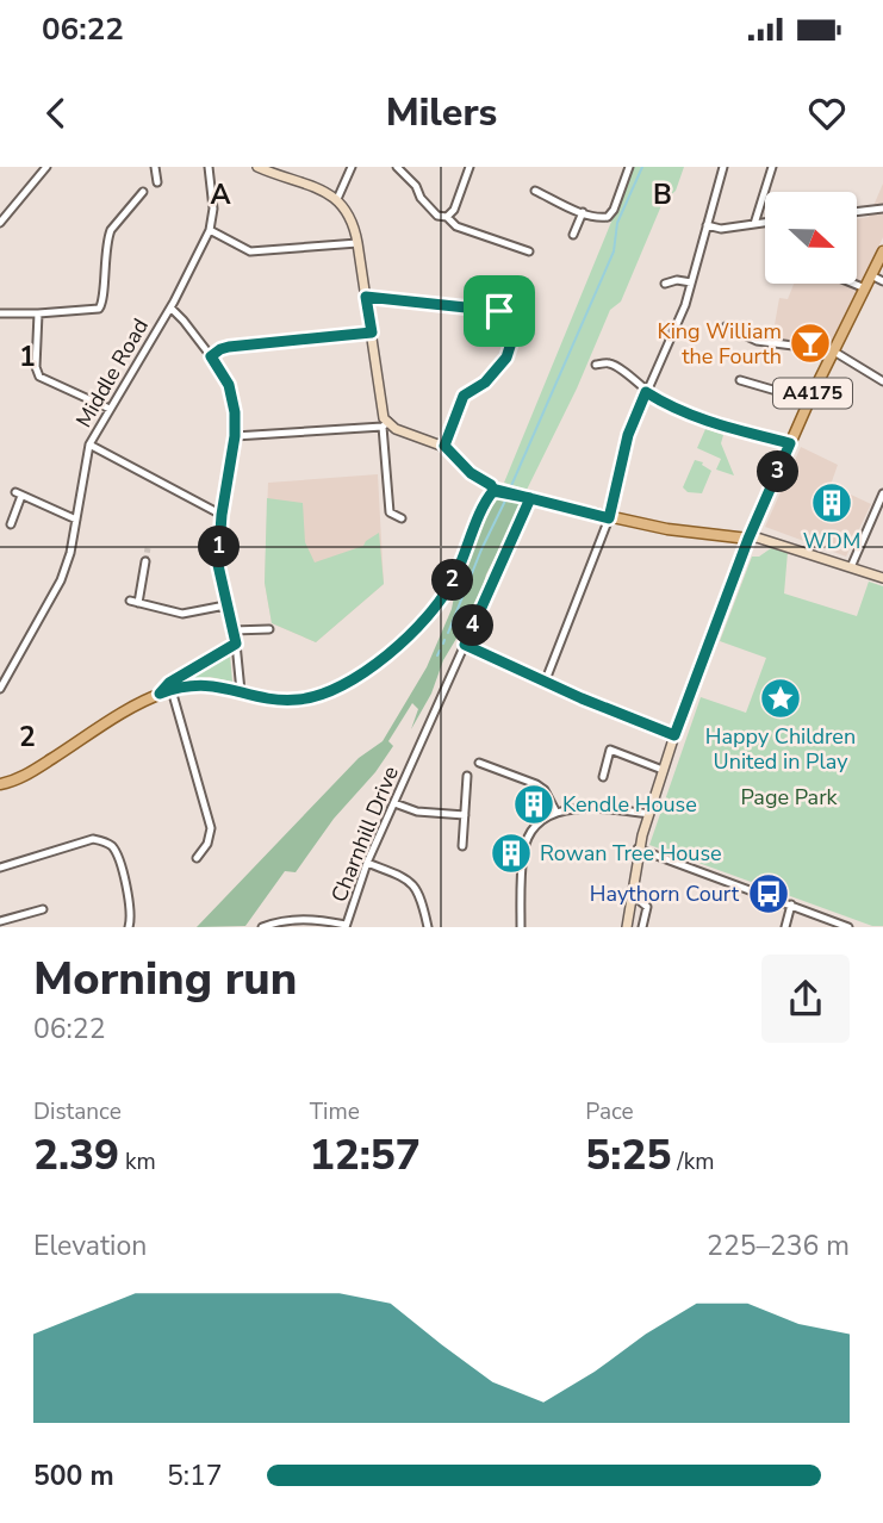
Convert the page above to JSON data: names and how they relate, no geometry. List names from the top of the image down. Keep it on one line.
{"streets":{"main road":["A4175"],"street":["Middle Road","Charnhill Drive"]},"parks":["Page Park"],"places":{"bar":["King William the Fourth"],"building":["WDM","Kendle House","Rowan Tree House"],"place":["Happy Children United in Play"],"bus stop":["Haythorn Court"]},"north":"right","page":{"status":"06:22","header":"Milers","pins":["3","1","2","4"],"heading":["Morning run","06:22"],"stats":[["Distance","2.39 km"],["Time","12:57"],["Pace","5:25 /km"]],"chart":["Elevation","225–236 m"],"list":[{"name":"500 m","note":"5:17"}]},"grid":{"columns":["A","B"],"rows":["1","2"]}}
